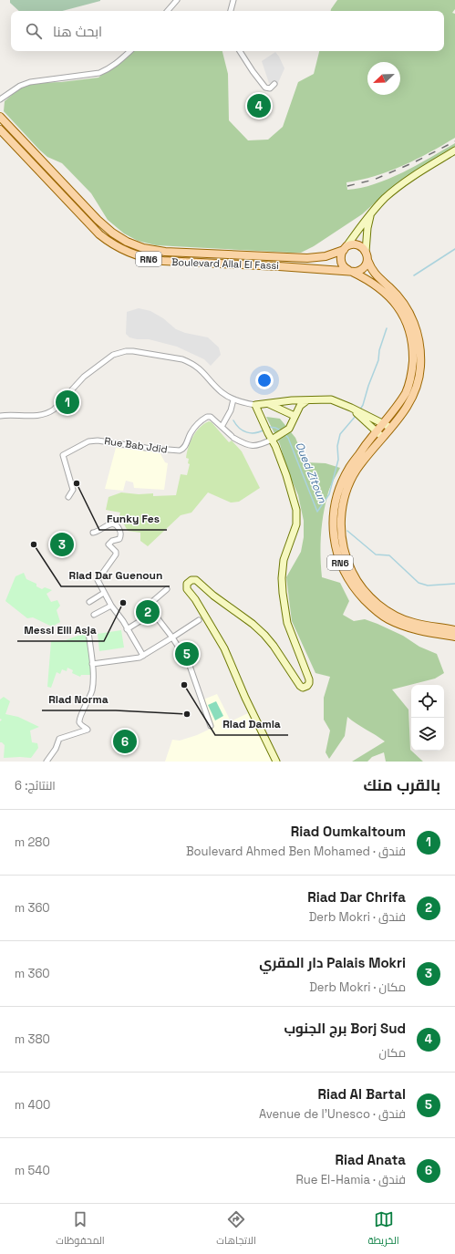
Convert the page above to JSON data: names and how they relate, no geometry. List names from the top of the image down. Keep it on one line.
{"streets":{"main road":["RN6","Boulevard Allal El Fassi","Rue Bab Jdid"]},"crossings":[["RN6","Boulevard Allal El Fassi"]],"water":["Oued Zitoun"],"places":["Funky Fes","Riad Dar Guenoun","Messi Elli Asja","Riad Damia","Riad Norma"],"north":"bottom left","page":{"search":"ابحث هنا","pins":["4","1","3","2","5","6"],"heading":["بالقرب منك","النتائج: 6"],"list":[{"mark":"1","name":"Riad Oumkaltoum","note":"فندق · Boulevard Ahmed Ben Mohamed","value":"280 m"},{"mark":"2","name":"Riad Dar Chrifa","note":"فندق · Derb Mokri","value":"360 m"},{"mark":"3","name":"Palais Mokri دار المقري","note":"مكان · Derb Mokri","value":"360 m"},{"mark":"4","name":"Borj Sud برج الجنوب","note":"مكان","value":"380 m"},{"mark":"5","name":"Riad Al Bartal","note":"فندق · Avenue de l'Unesco","value":"400 m"},{"mark":"6","name":"Riad Anata","note":"فندق · Rue El-Hamia","value":"540 m"}],"nav":["الخريطة","الاتجاهات","المحفوظات"]}}
